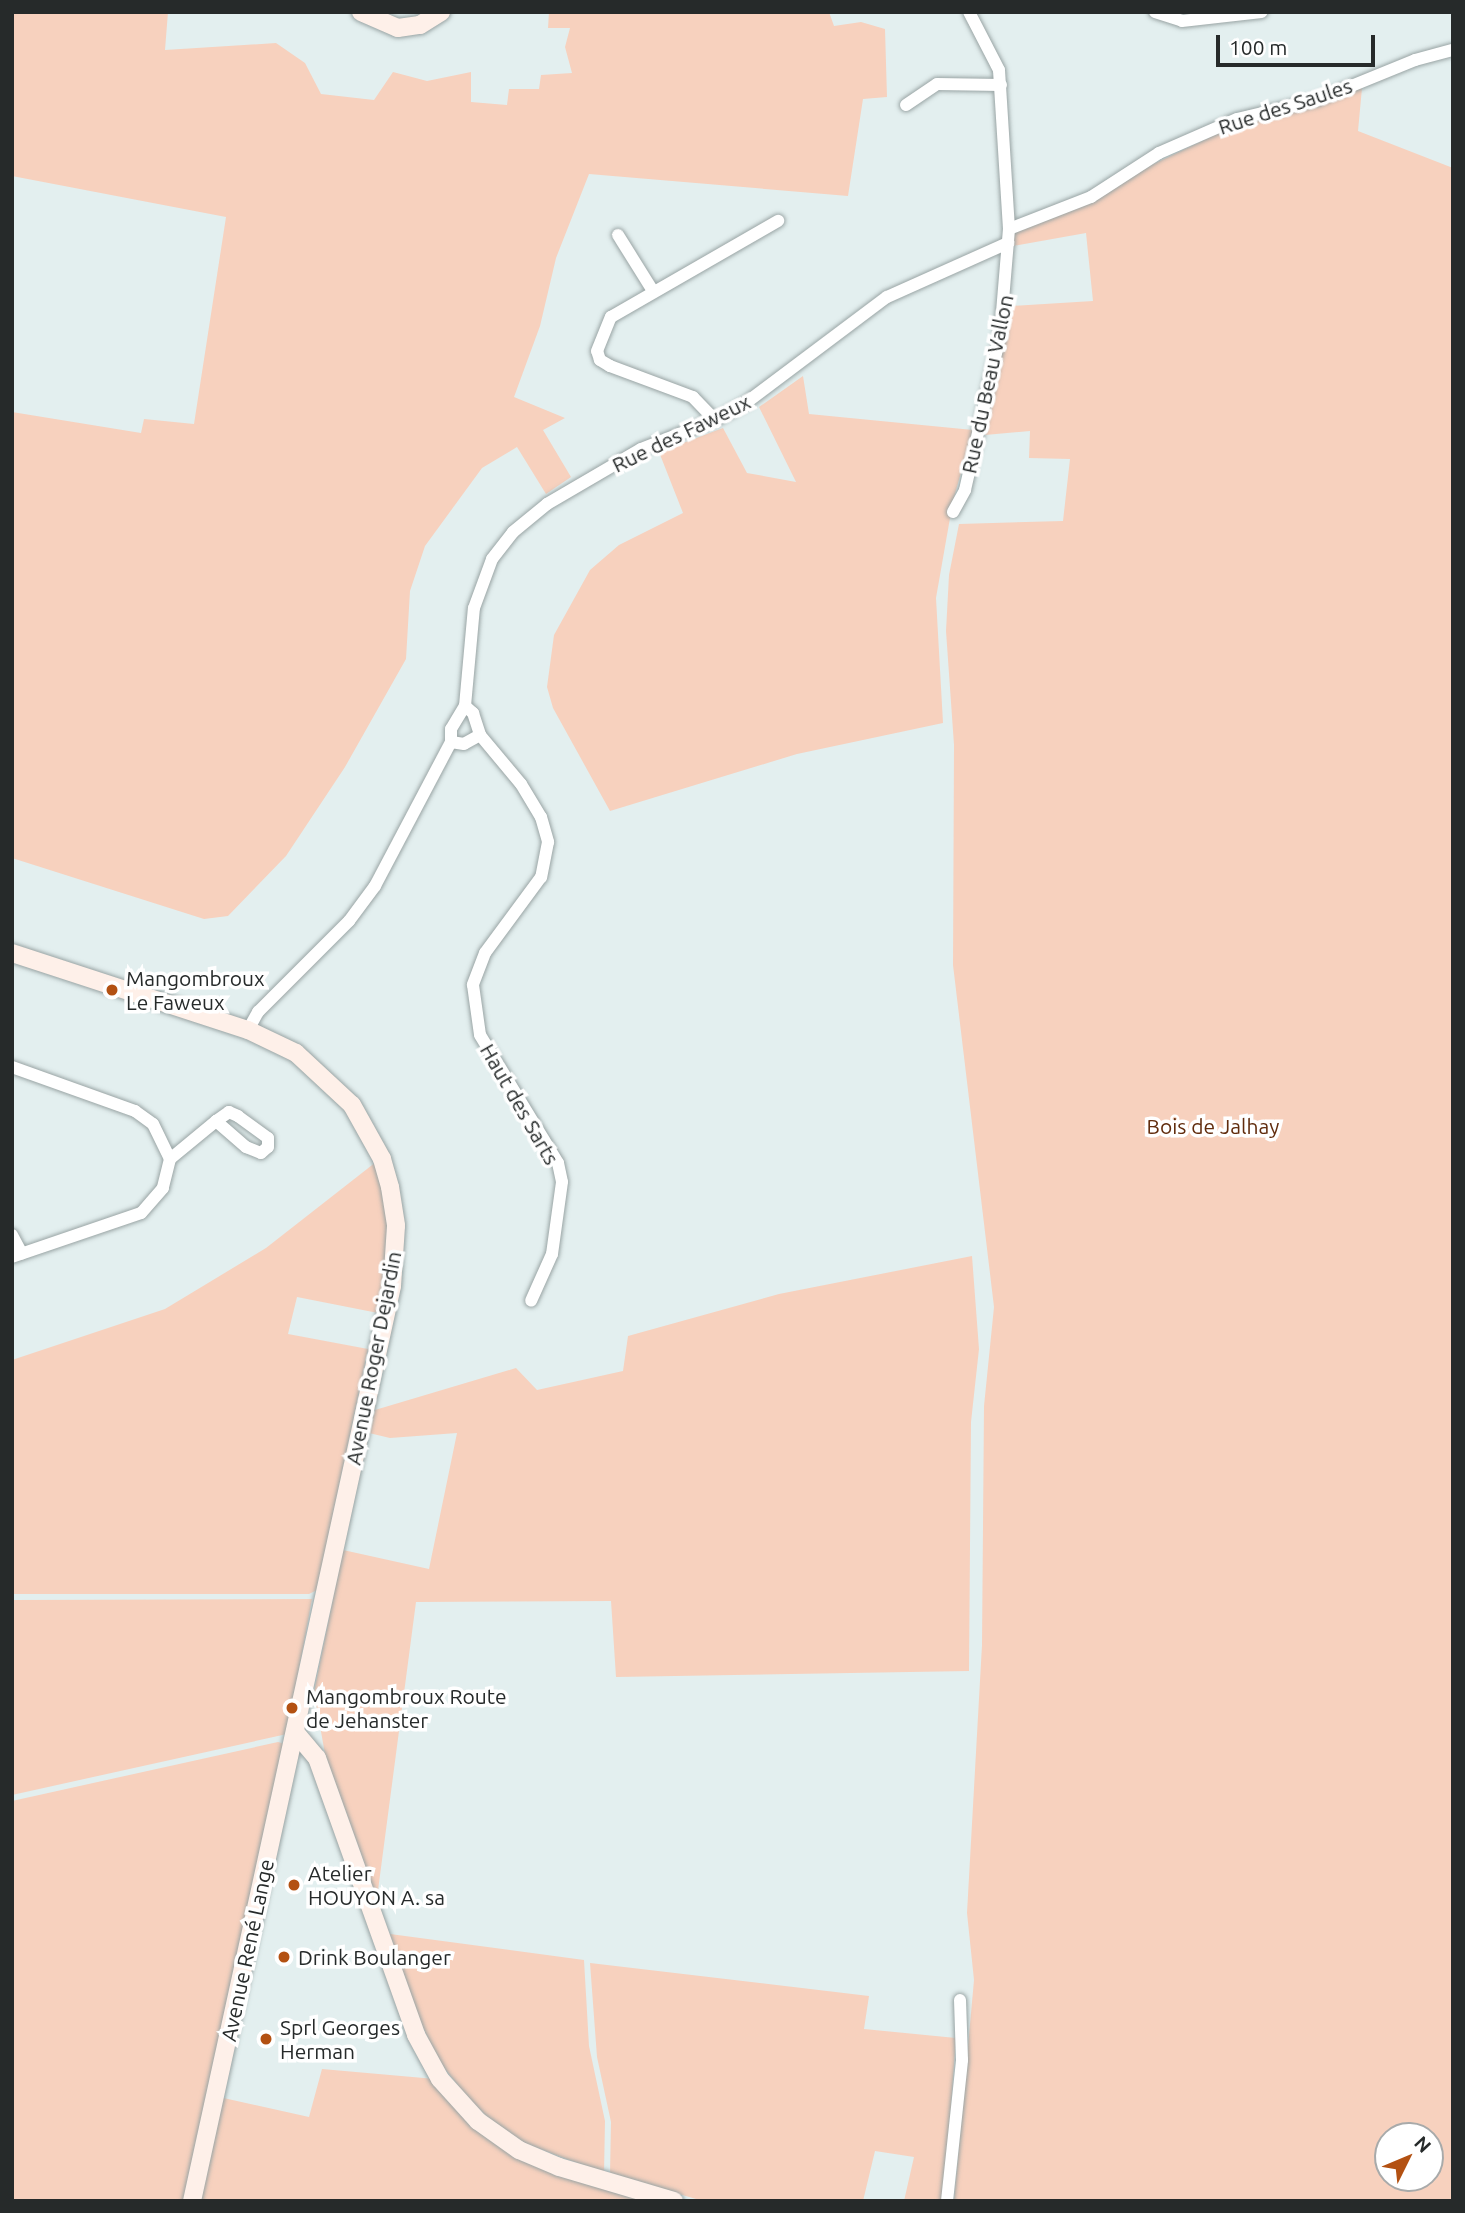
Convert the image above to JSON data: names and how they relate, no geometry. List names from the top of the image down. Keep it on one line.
{"streets":{"main road":["Avenue Roger Dejardin","Avenue René Lange"],"street":["Rue des Saules","Rue du Beau Vallon","Rue des Faweux","Haut des Sarts"]},"crossings":[["Rue des Saules","Rue du Beau Vallon"],["Rue du Beau Vallon","Rue des Faweux"],["Rue des Faweux","Haut des Sarts"],["Avenue Roger Dejardin","Avenue René Lange"]],"parks":["Bois de Jalhay"],"places":["Mangombroux Le Faweux","Mangombroux Route de Jehanster","Atelier HOUYON A. sa","Drink Boulanger","Sprl Georges Herman"],"scale_bar":"100 m","north":"top right"}
